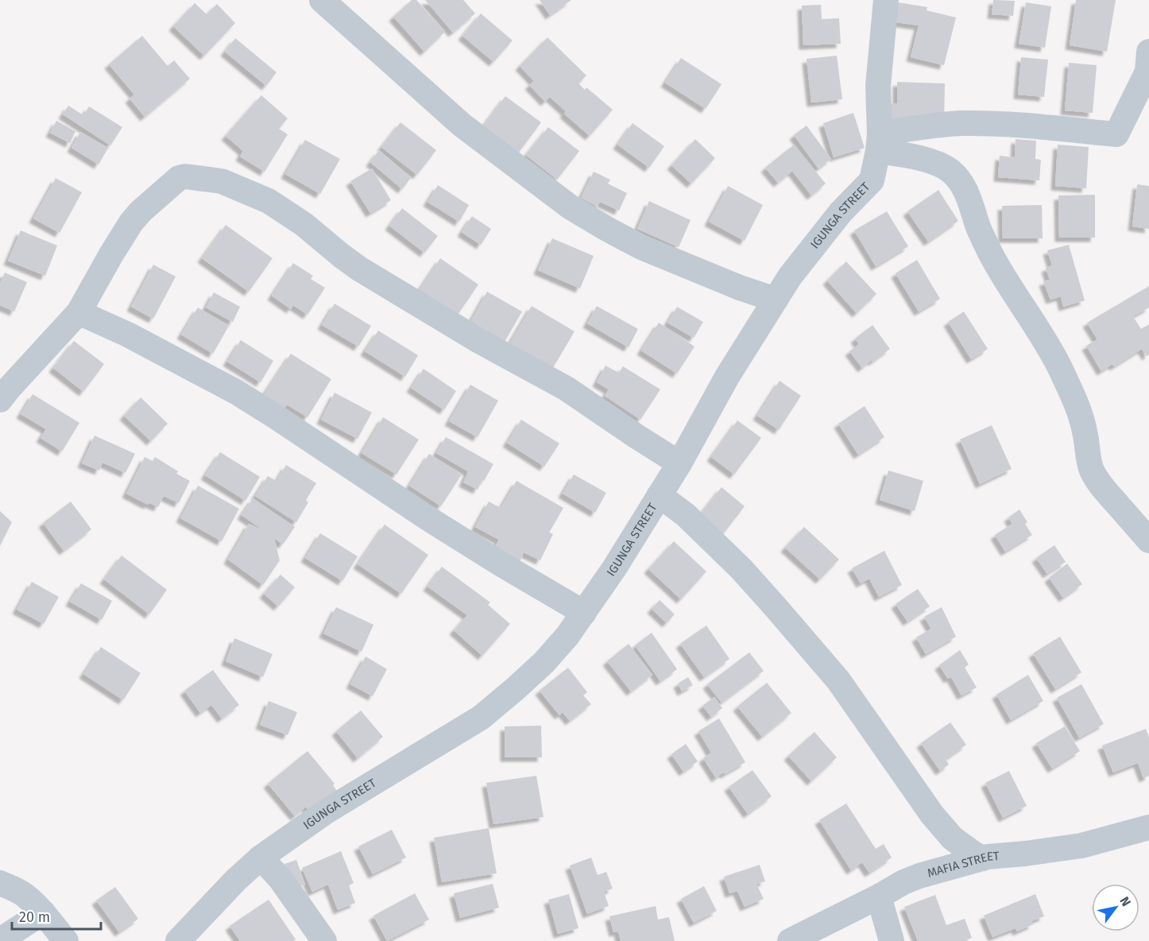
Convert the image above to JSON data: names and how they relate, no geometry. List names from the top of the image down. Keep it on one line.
{"streets":{"street":["IGUNGA STREET","MAFIA STREET"]},"scale_bar":"20 m","north":"top right"}
